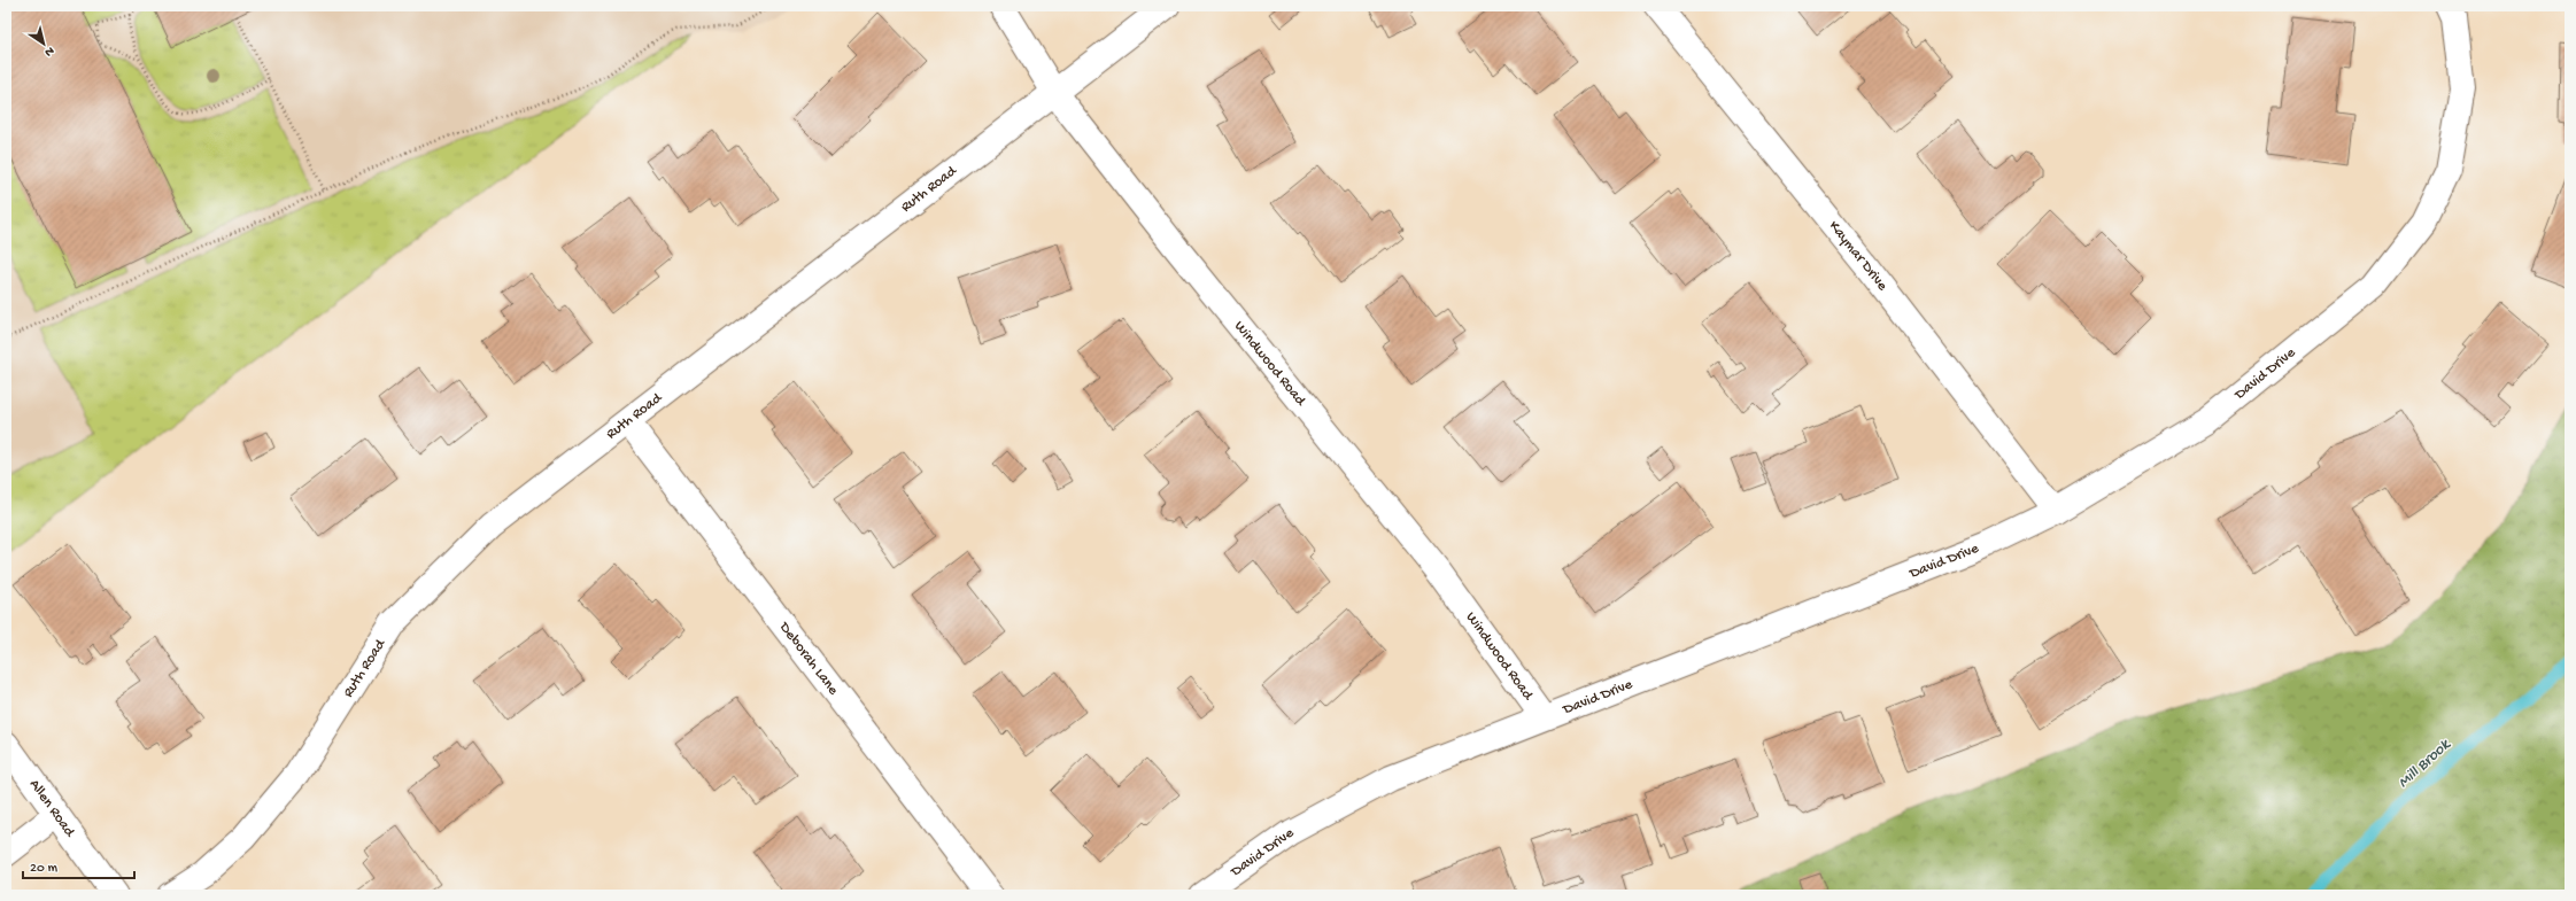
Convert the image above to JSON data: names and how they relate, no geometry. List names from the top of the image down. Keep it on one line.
{"streets":{"street":["Ruth Road","Kaymar Drive","Windwood Road","David Drive","Deborah Lane","Allen Road"]},"crossings":[["Ruth Road","Windwood Road"],["Ruth Road","Deborah Lane"],["Kaymar Drive","David Drive"],["Windwood Road","David Drive"]],"water":["Mill Brook"],"scale_bar":"20 m","north":"bottom right"}
